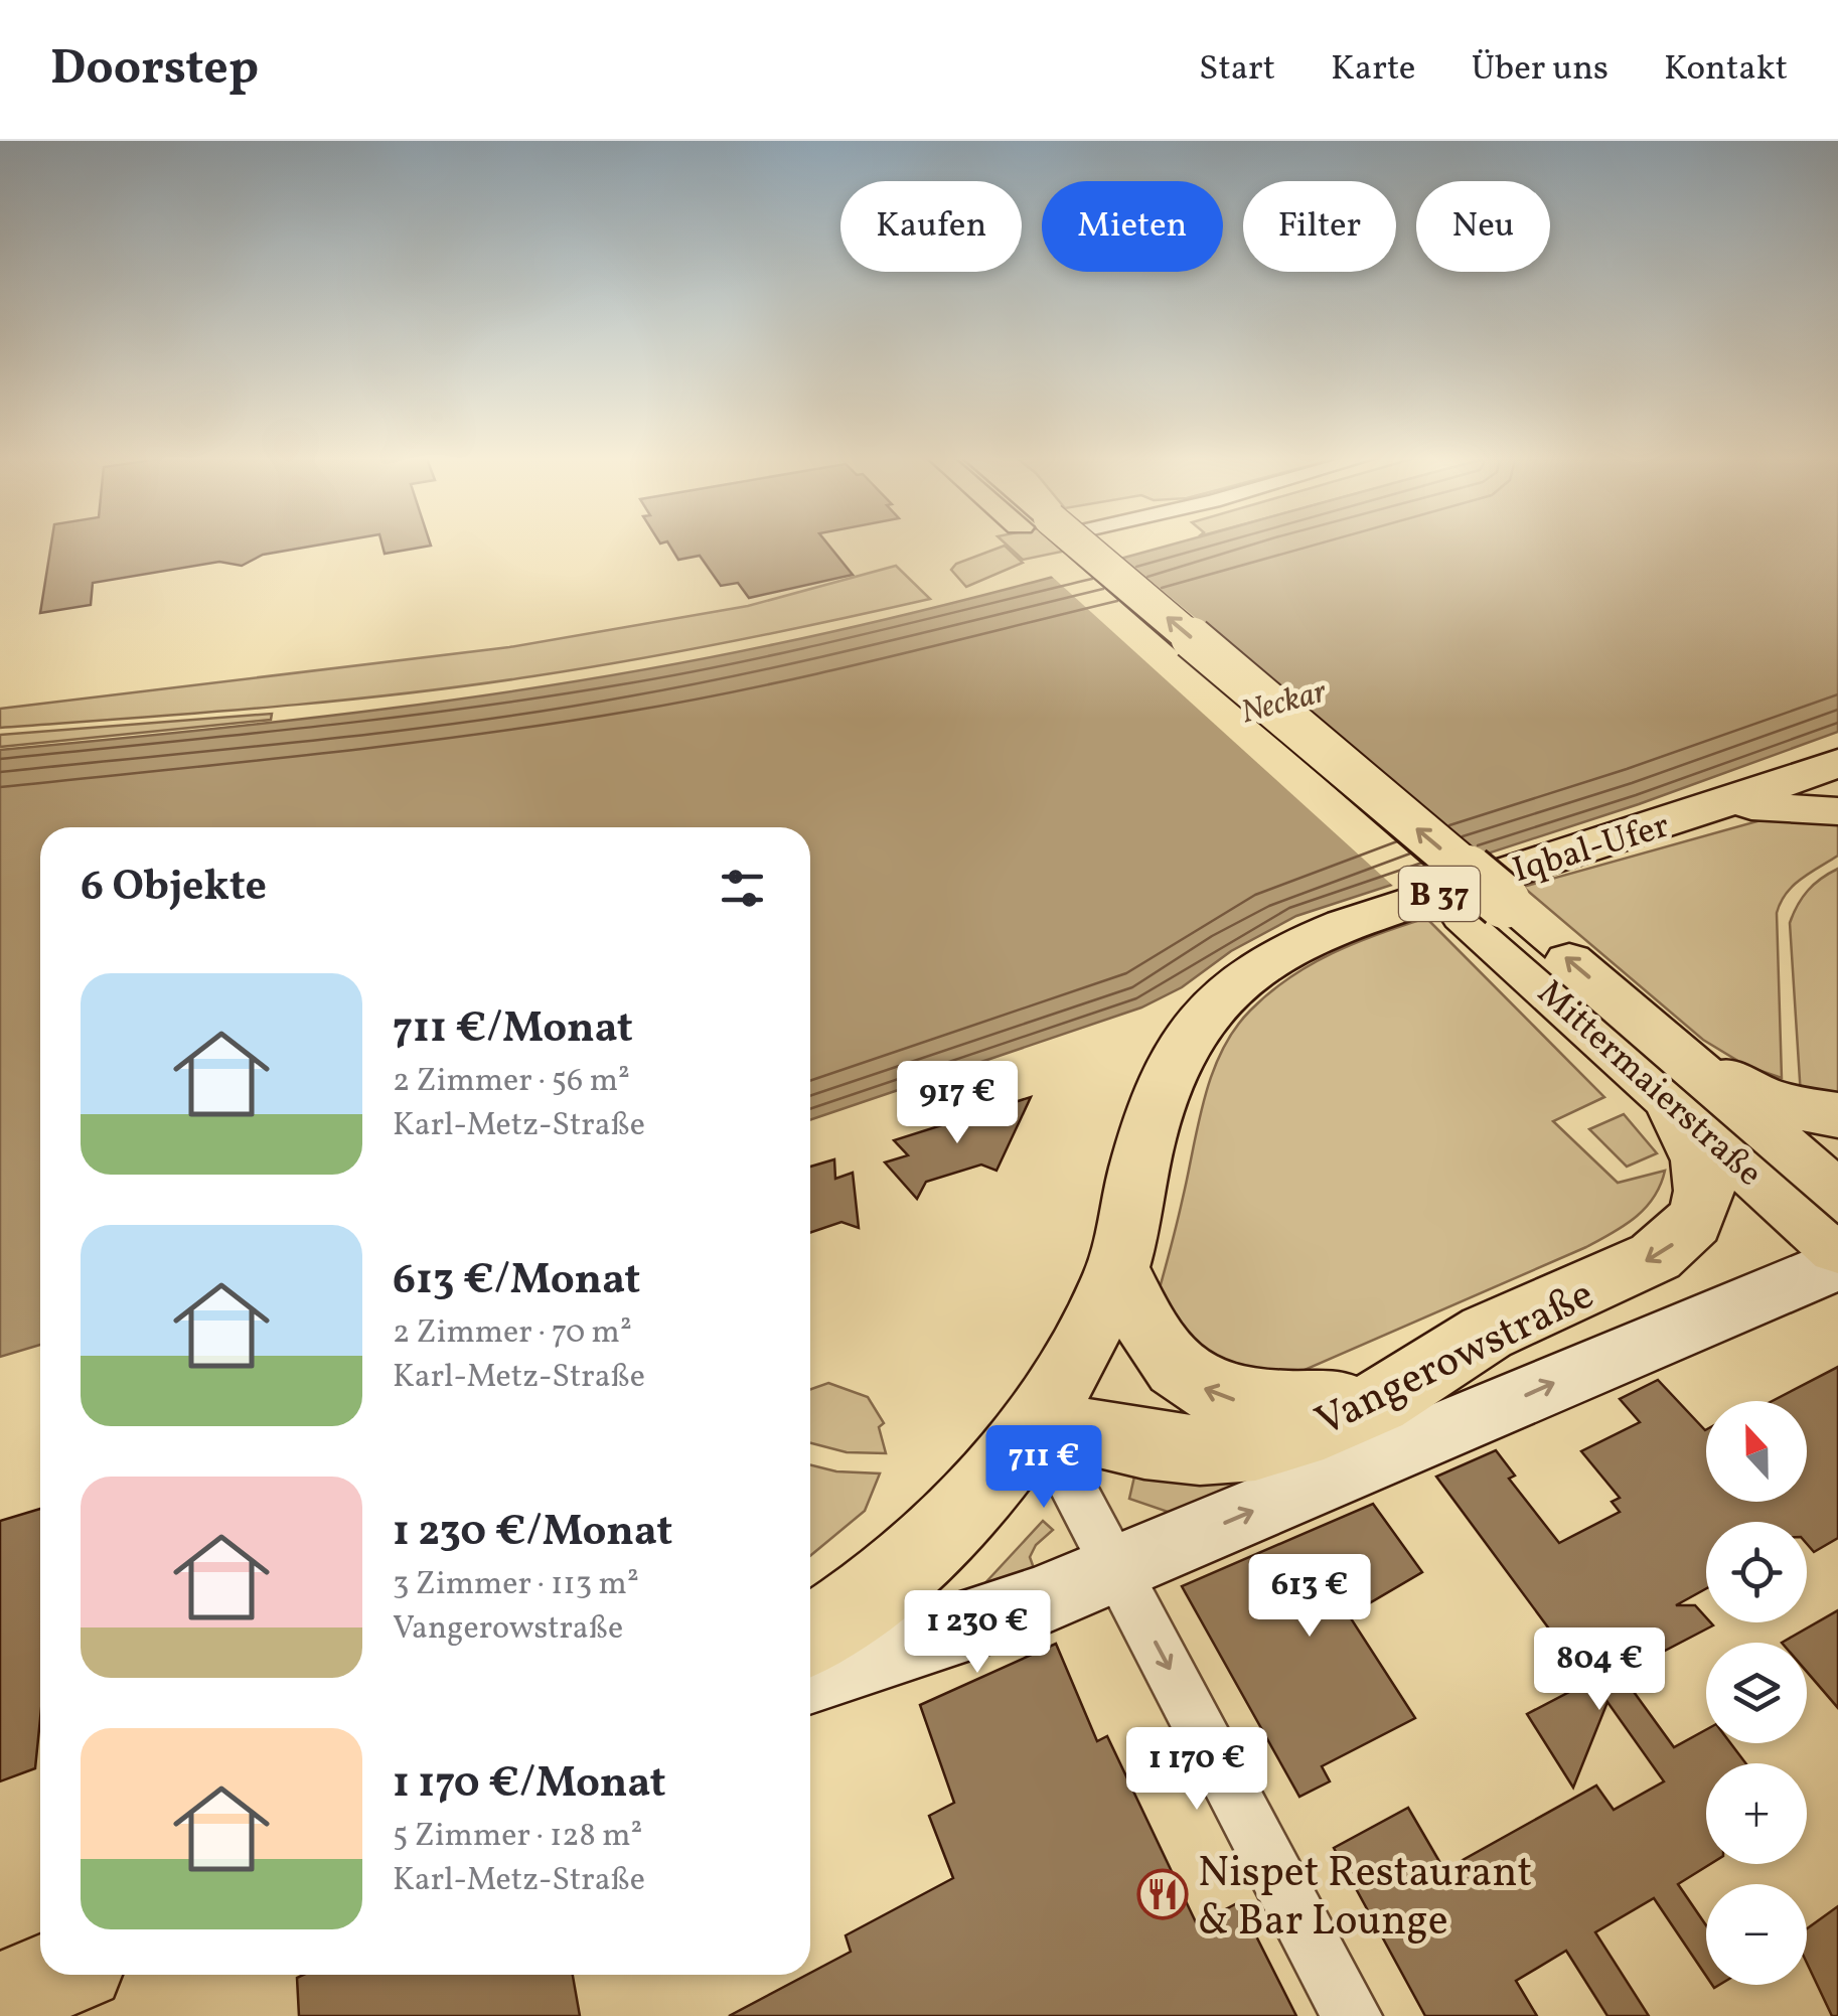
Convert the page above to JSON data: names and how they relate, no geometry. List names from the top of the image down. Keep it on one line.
{"streets":{"main road":["Iqbal-Ufer","B 37","Mittermaierstraße","Vangerowstraße"]},"crossings":[["Iqbal-Ufer","B 37"],["Iqbal-Ufer","Vangerowstraße"],["B 37","Vangerowstraße"],["Mittermaierstraße","Vangerowstraße"]],"water":["Neckar"],"places":{"restaurant":["Nispet Restaurant & Bar Lounge"]},"north":"top","page":{"header":"Doorstep","nav":["Start","Karte","Über uns","Kontakt"],"chip":["Kaufen","Mieten","Filter","Neu"],"heading":"6 Objekte","list":[{"name":"711 €/Monat","note":"2 Zimmer · 56 m² · Karl-Metz-Straße"},{"name":"613 €/Monat","note":"2 Zimmer · 70 m² · Karl-Metz-Straße"},{"name":"1 230 €/Monat","note":"3 Zimmer · 113 m² · Vangerowstraße"},{"name":"1 170 €/Monat","note":"5 Zimmer · 128 m² · Karl-Metz-Straße"}],"price":["917 €","711 €","613 €","1 230 €","804 €","1 170 €"],"map_buttons":["+","−"]}}
